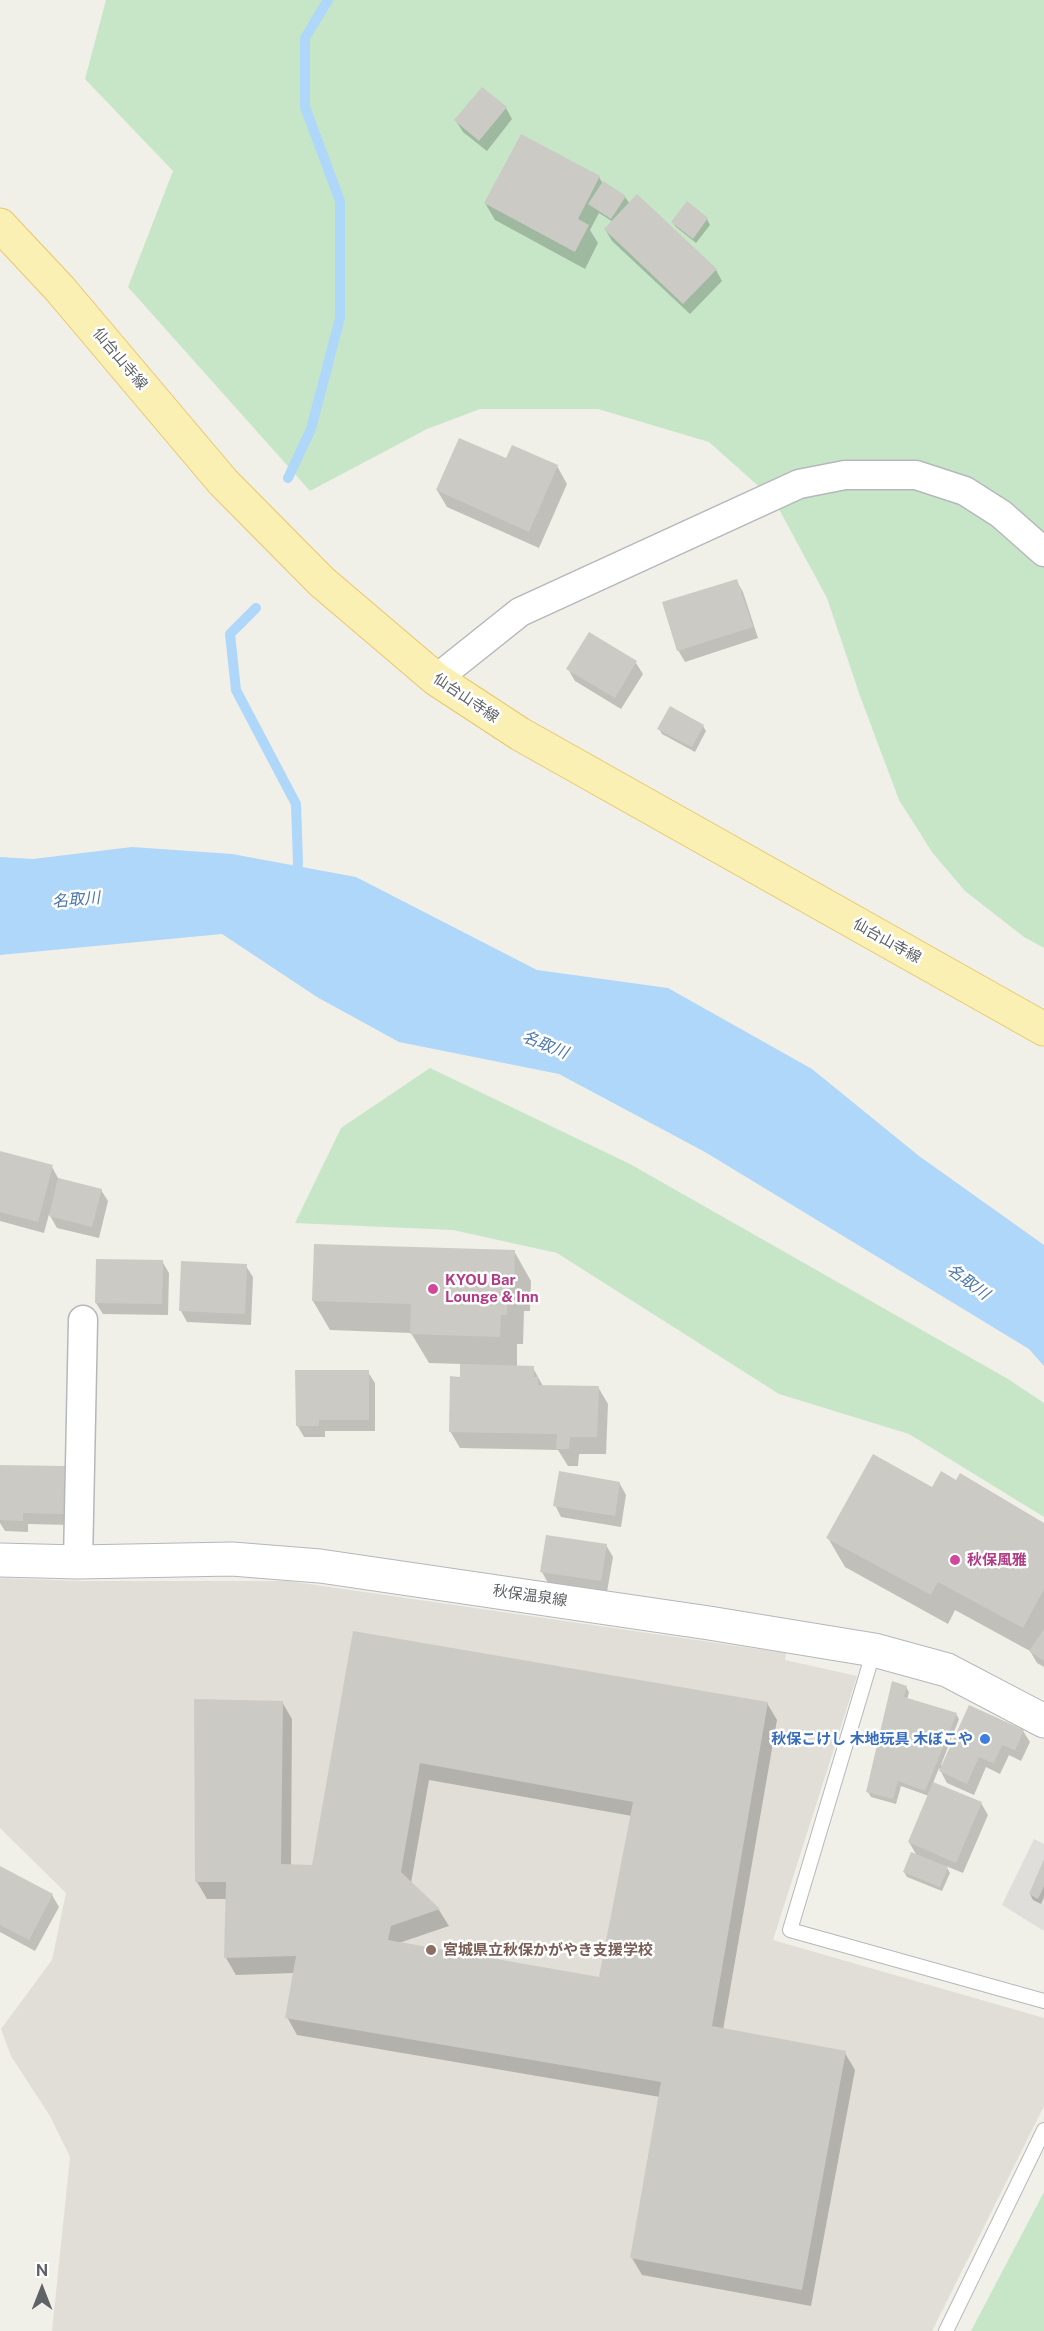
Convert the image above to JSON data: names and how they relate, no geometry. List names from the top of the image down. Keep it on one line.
{"streets":{"main road":["仙台山寺線","秋保温泉線"]},"water":["名取川"],"places":["KYOU Bar Lounge & Inn","秋保風雅","秋保こけし 木地玩具 木ぼこや","宮城県立秋保かがやき支援学校"],"north":"top"}
